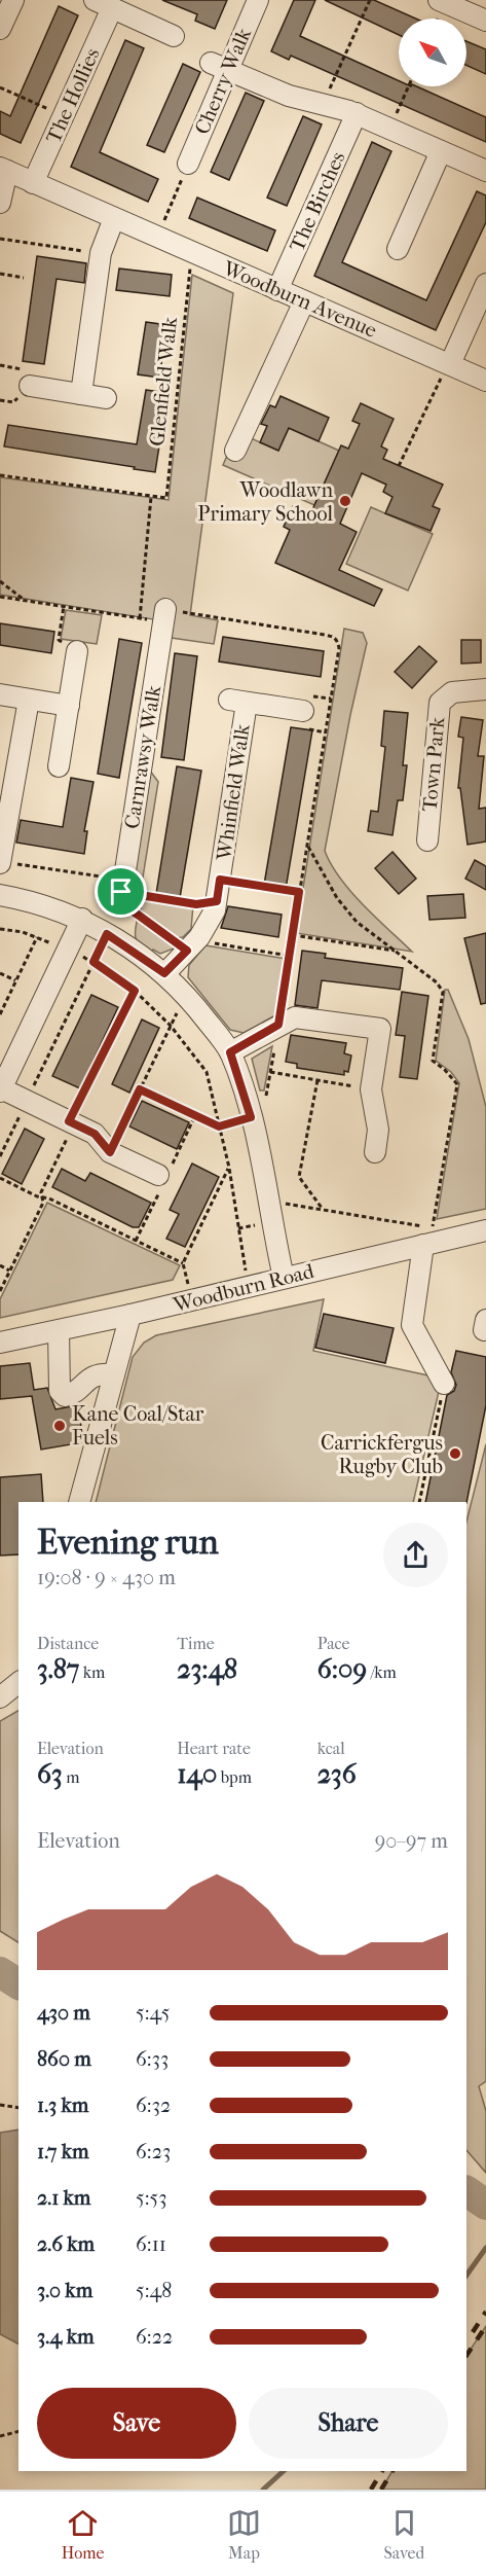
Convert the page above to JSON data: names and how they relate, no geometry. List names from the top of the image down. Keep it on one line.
{"streets":{"street":["Cherry Walk","The Hollies","The Birches","Woodburn Avenue","Carnrawsy Walk","Town Park","Whinfield Walk","Woodburn Road"],"path":["Glenfield Walk"]},"crossings":[["The Hollies","Woodburn Avenue"],["The Birches","Woodburn Avenue"],["Woodburn Avenue","Glenfield Walk"]],"places":["Woodlawn Primary School","Kane Coal/Star Fuels","Carrickfergus Rugby Club"],"north":"top left","page":{"heading":["Evening run","19:08 · 9 × 430 m"],"stats":[["Distance","3.87 km"],["Time","23:48"],["Pace","6:09 /km"],["Elevation","63 m"],["Heart rate","140 bpm"],["kcal","236"]],"chart":["Elevation","90–97 m"],"list":[{"name":"430 m","note":"5:45"},{"name":"860 m","note":"6:33"},{"name":"1.3 km","note":"6:32"},{"name":"1.7 km","note":"6:23"},{"name":"2.1 km","note":"5:53"},{"name":"2.6 km","note":"6:11"},{"name":"3.0 km","note":"5:48"},{"name":"3.4 km","note":"6:22"}],"buttons":["Save","Share"],"tabs":["Home","Map","Saved"]}}
